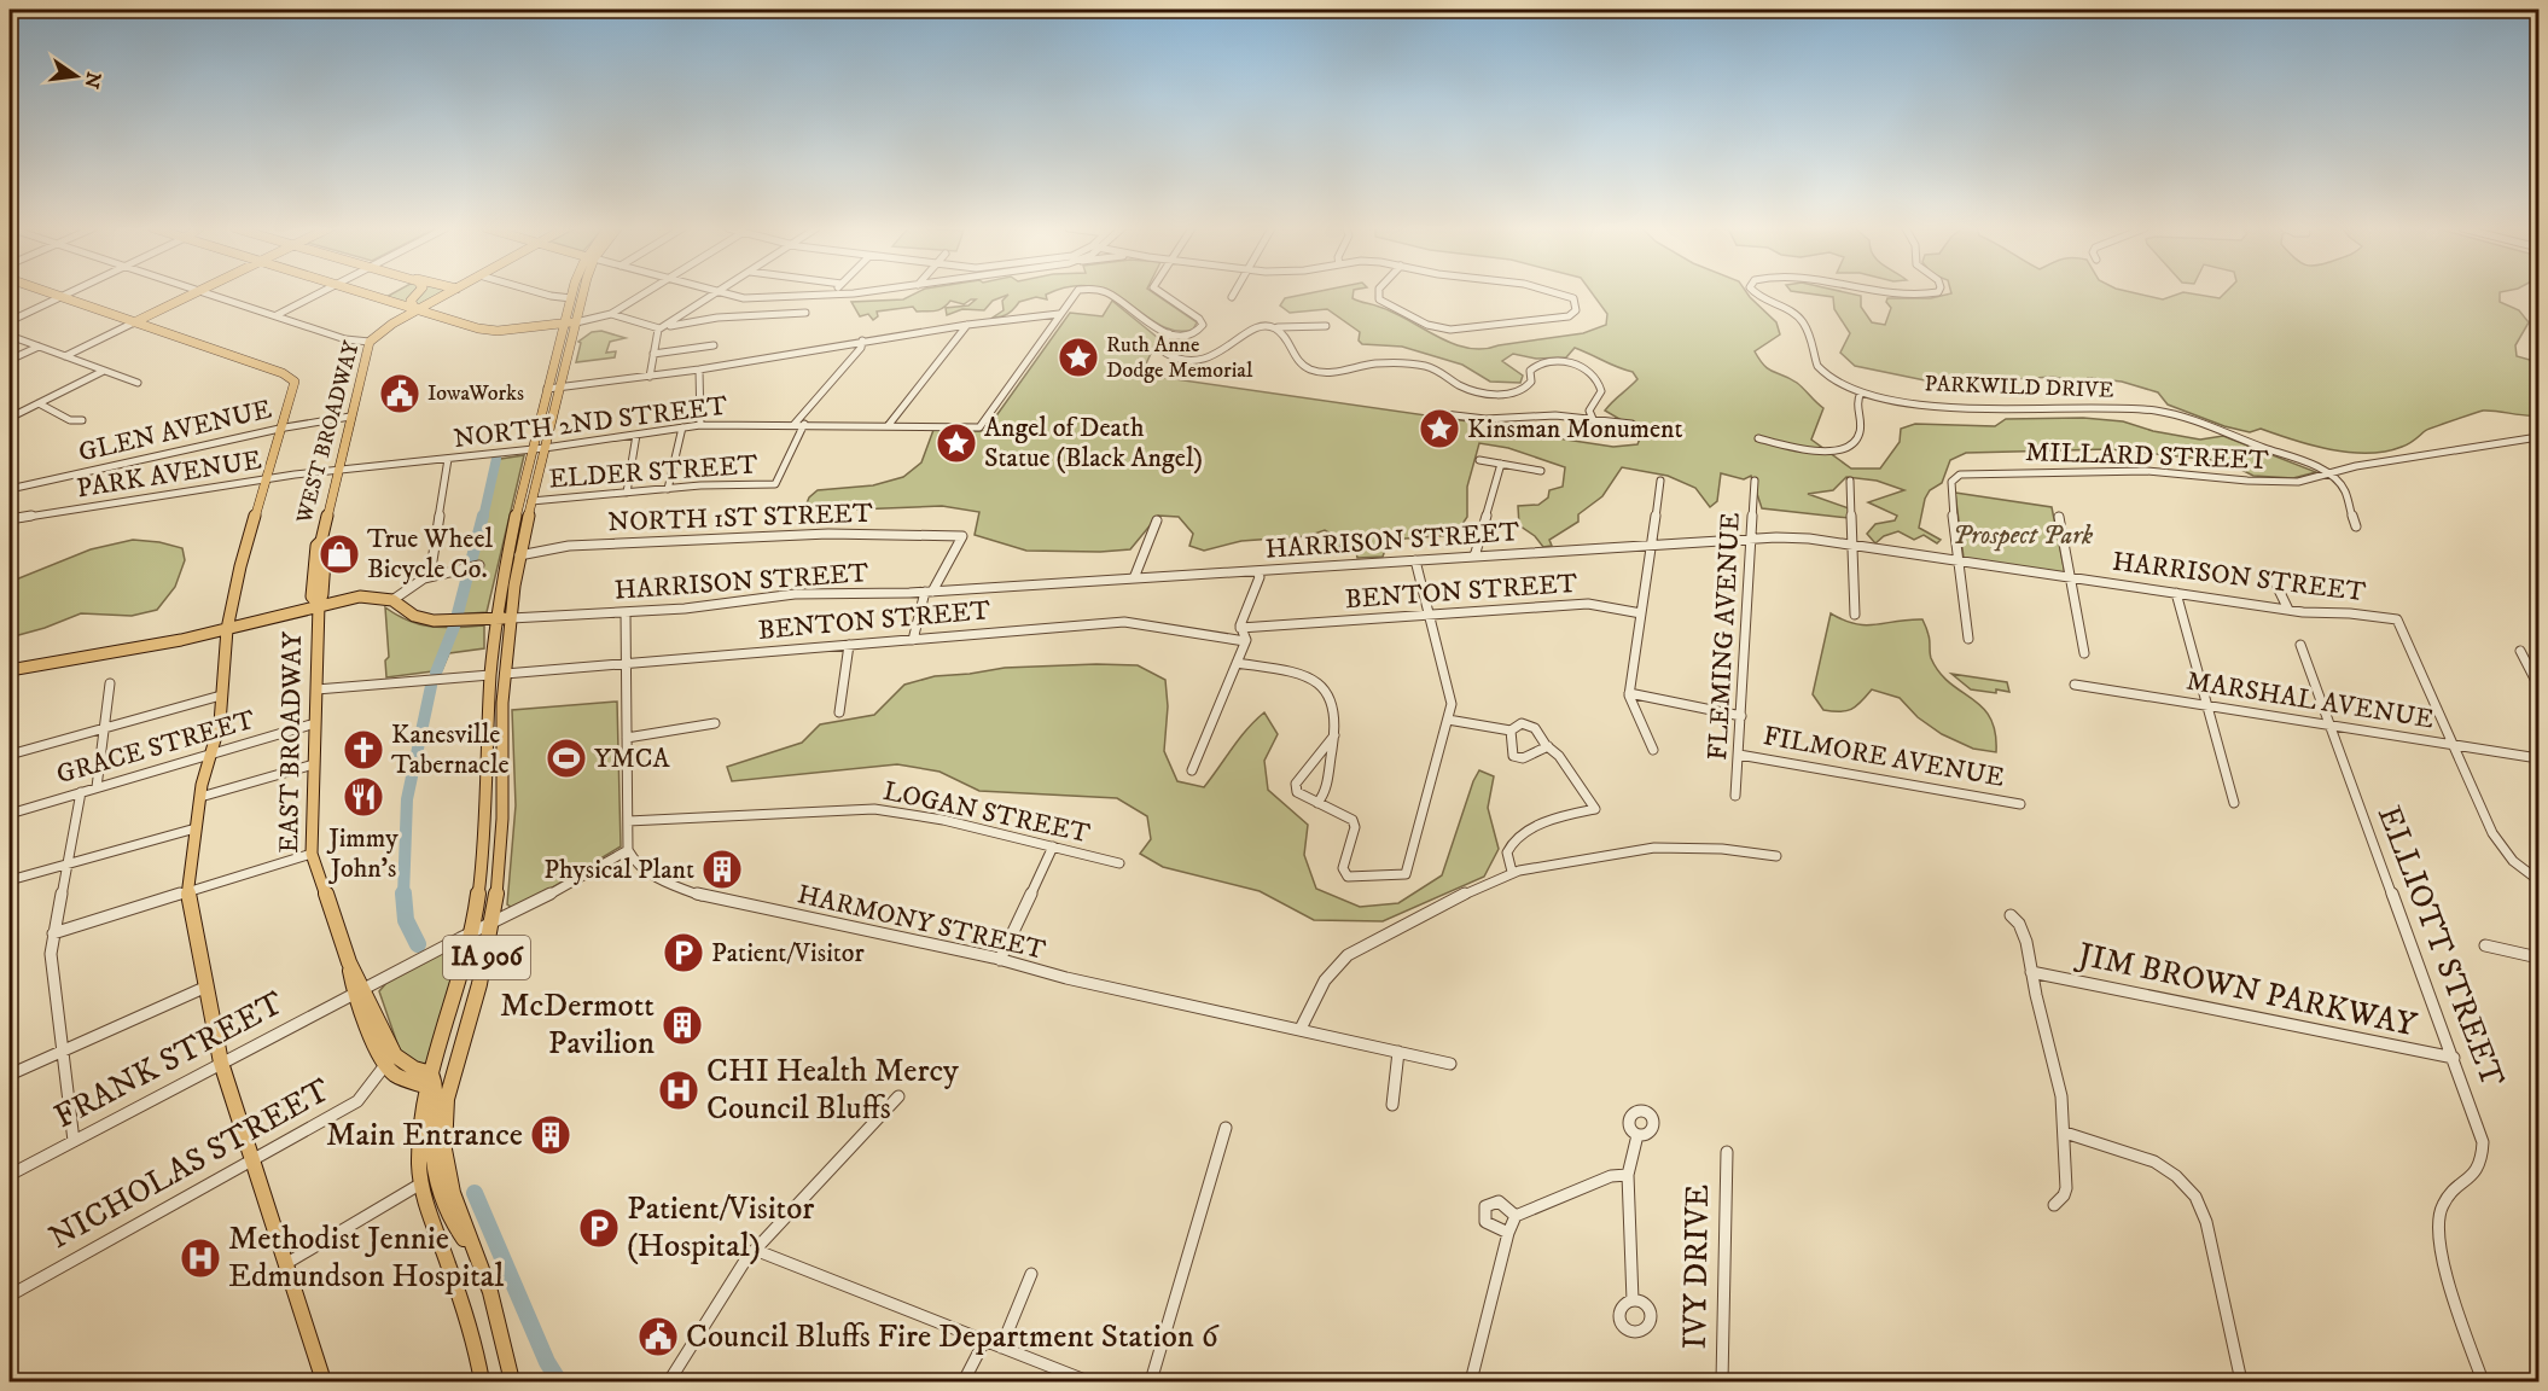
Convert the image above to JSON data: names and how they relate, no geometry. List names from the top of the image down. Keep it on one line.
{"streets":{"main road":["WEST BROADWAY","HARRISON STREET","EAST BROADWAY","IA 906"],"street":["PARKWILD DRIVE","NORTH 2ND STREET","GLEN AVENUE","MILLARD STREET","ELDER STREET","PARK AVENUE","NORTH 1ST STREET","BENTON STREET","FLEMING AVENUE","MARSHAL AVENUE","GRACE STREET","FILMORE AVENUE","LOGAN STREET","HARMONY STREET","ELLIOTT STREET","JIM BROWN PARKWAY","FRANK STREET","NICHOLAS STREET","IVY DRIVE"]},"crossings":[["PARKWILD DRIVE","MILLARD STREET"],["NORTH 2ND STREET","WEST BROADWAY"],["NORTH 2ND STREET","ELDER STREET"],["NORTH 2ND STREET","PARK AVENUE"],["NORTH 2ND STREET","IA 906"],["GLEN AVENUE","WEST BROADWAY"],["WEST BROADWAY","PARK AVENUE"],["WEST BROADWAY","EAST BROADWAY"],["MILLARD STREET","HARRISON STREET"],["ELDER STREET","IA 906"],["NORTH 1ST STREET","HARRISON STREET"],["NORTH 1ST STREET","IA 906"],["HARRISON STREET","FLEMING AVENUE"],["HARRISON STREET","MARSHAL AVENUE"],["HARRISON STREET","IA 906"],["BENTON STREET","IA 906"],["FLEMING AVENUE","FILMORE AVENUE"],["MARSHAL AVENUE","ELLIOTT STREET"],["EAST BROADWAY","GRACE STREET"],["EAST BROADWAY","IA 906"],["EAST BROADWAY","FRANK STREET"],["EAST BROADWAY","NICHOLAS STREET"],["HARMONY STREET","FRANK STREET"],["ELLIOTT STREET","JIM BROWN PARKWAY"],["IA 906","FRANK STREET"]],"parks":["Prospect Park"],"places":{"place":["Ruth Anne Dodge Memorial","Kinsman Monument","Angel of Death Statue (Black Angel)"],"public building":["IowaWorks","Council Bluffs Fire Department Station 6"],"shop":["True Wheel Bicycle Co."],"church":["Kanesville Tabernacle"],"sports":["YMCA"],"restaurant":["Jimmy John's"],"building":["Physical Plant","McDermott Pavilion","Main Entrance"],"parking":["Patient/Visitor","Patient/Visitor (Hospital)"],"hospital":["CHI Health Mercy Council Bluffs","Methodist Jennie Edmundson Hospital"]},"north":"right"}
